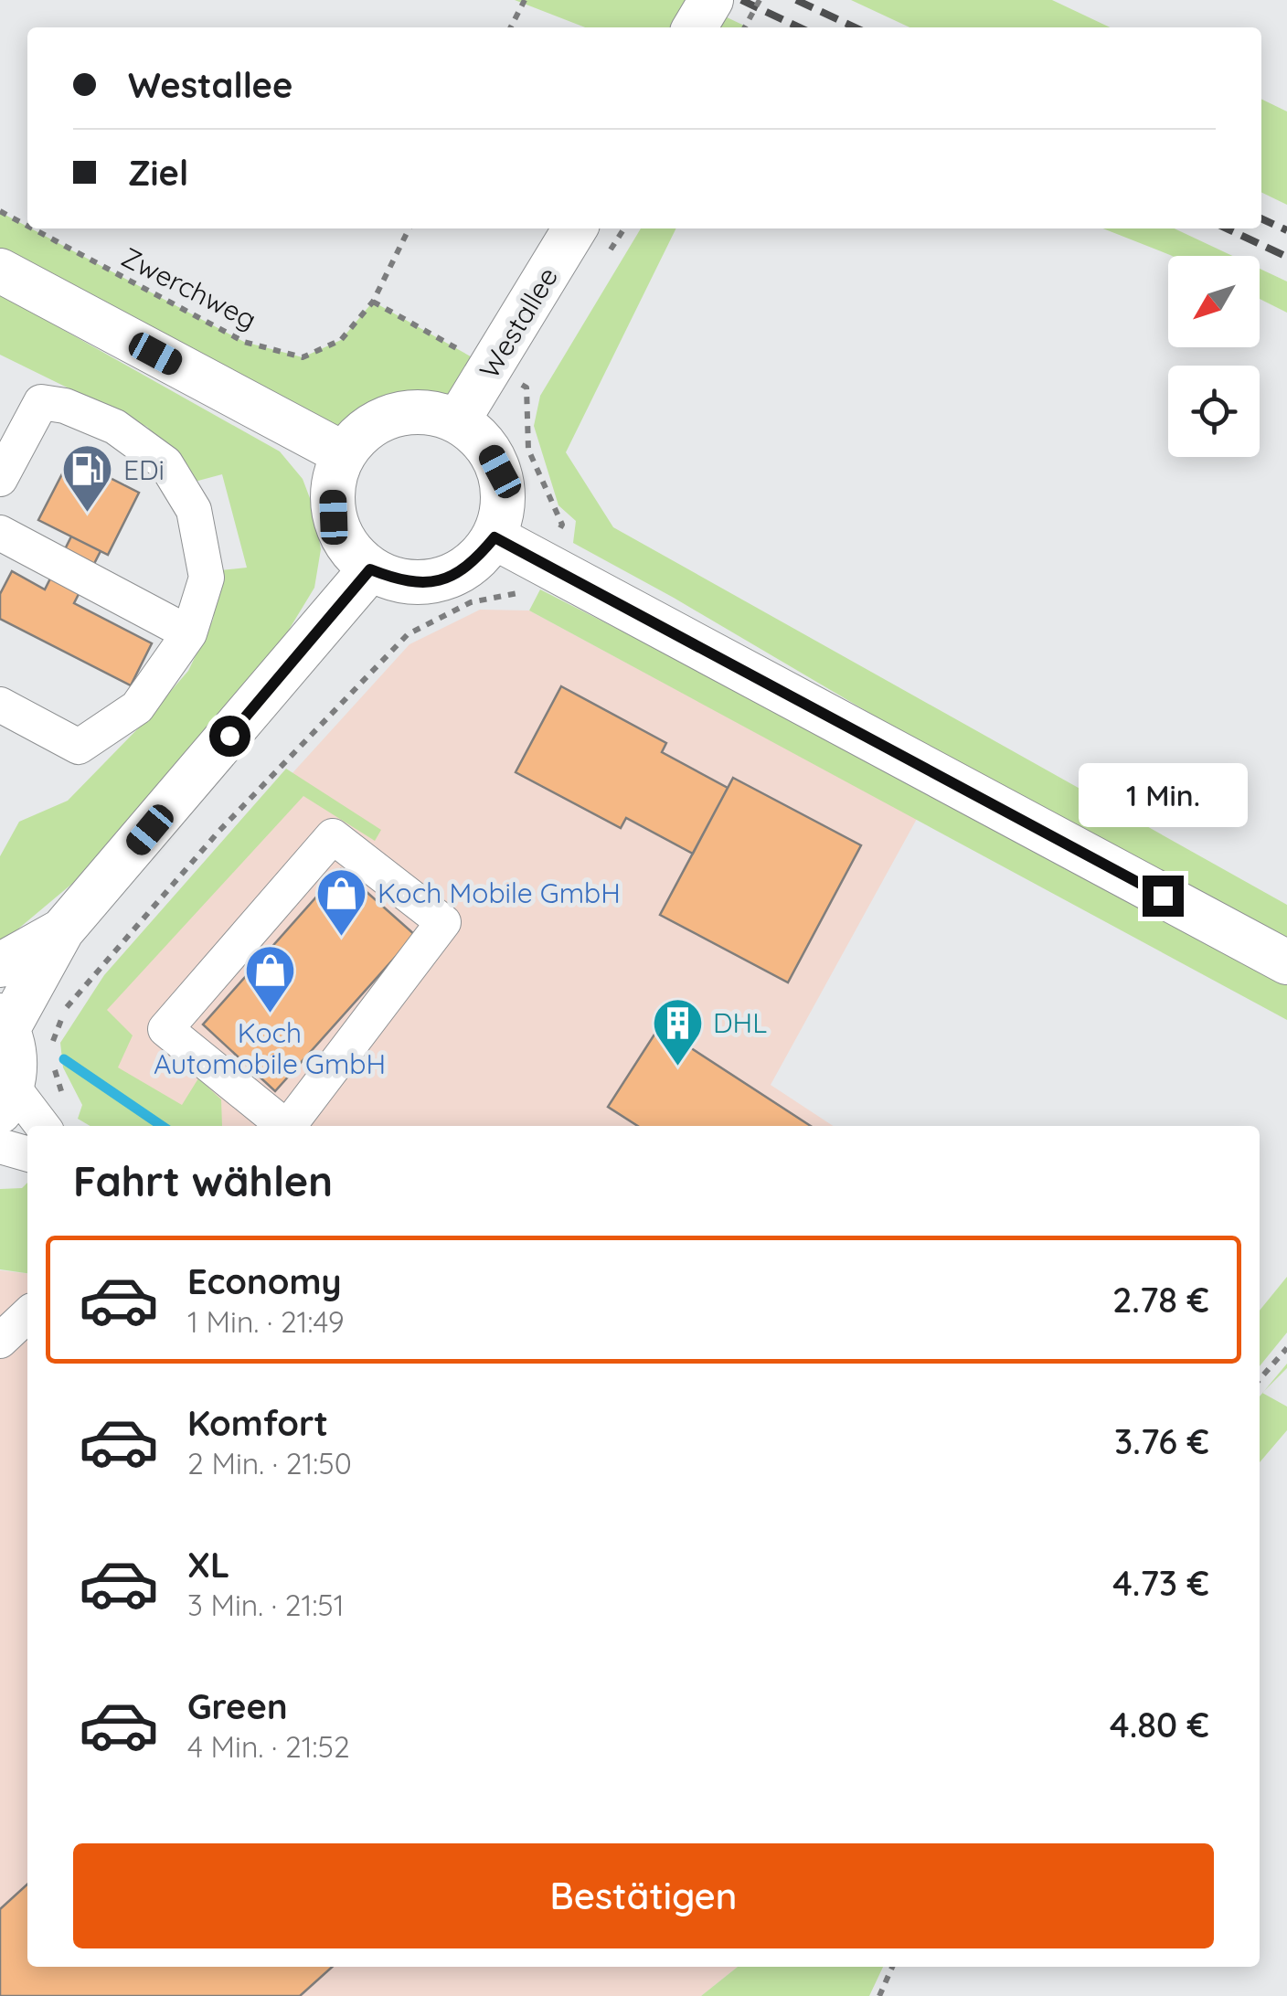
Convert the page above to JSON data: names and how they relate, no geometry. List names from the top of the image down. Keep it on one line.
{"streets":{"main road":["Westallee"],"path":["Zwerchweg"]},"places":{"fuel station":["EDi"],"shop":["Koch Mobile GmbH","Koch Automobile GmbH"],"building":["DHL"]},"north":"bottom left","page":{"banner":["Westallee","Ziel"],"bubble":"1 Min.","heading":"Fahrt wählen","list":[{"name":"Economy","note":"1 Min. · 21:49","value":"2.78 €"},{"name":"Komfort","note":"2 Min. · 21:50","value":"3.76 €"},{"name":"XL","note":"3 Min. · 21:51","value":"4.73 €"},{"name":"Green","note":"4 Min. · 21:52","value":"4.80 €"}],"buttons":"Bestätigen"}}
